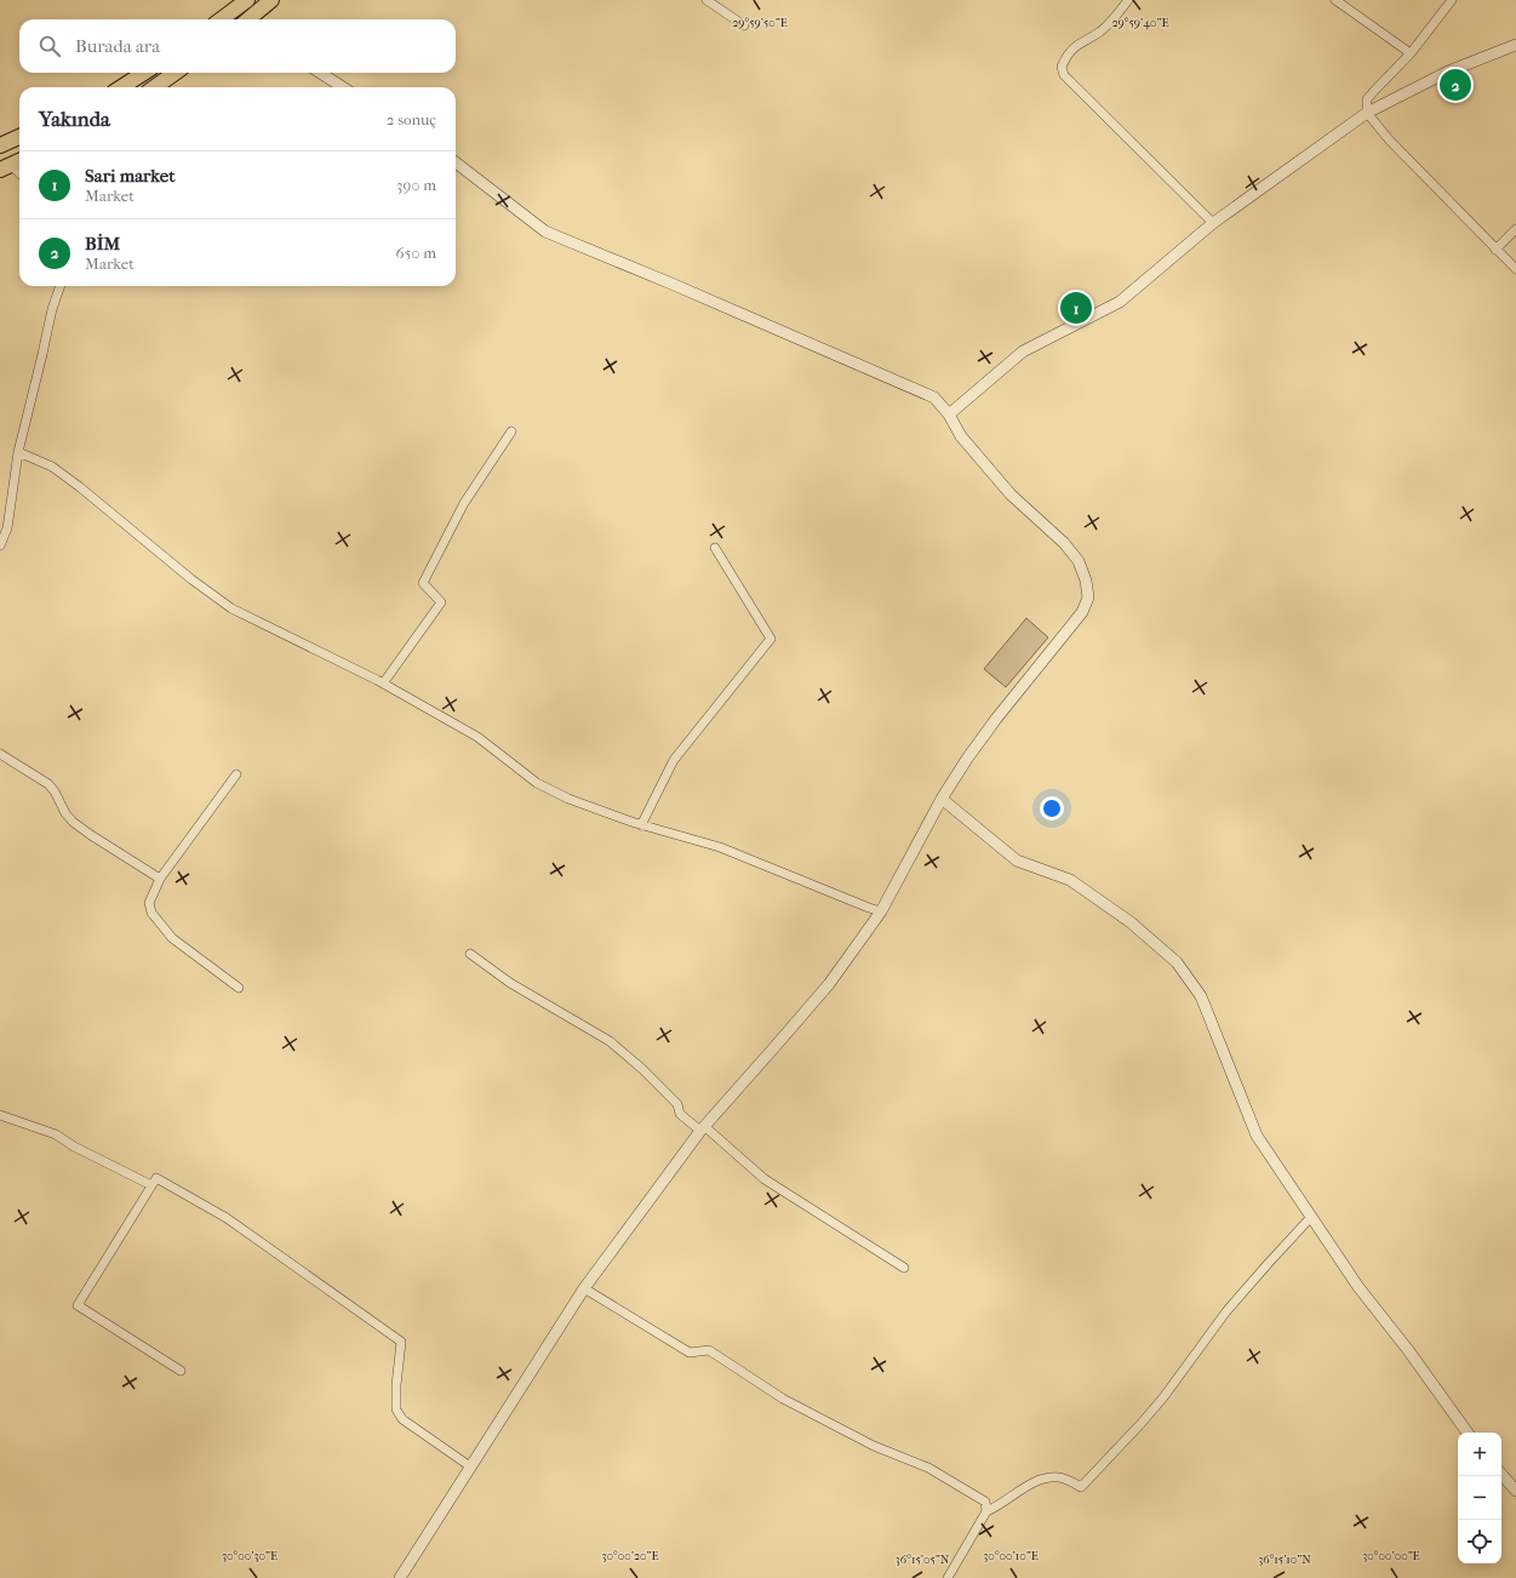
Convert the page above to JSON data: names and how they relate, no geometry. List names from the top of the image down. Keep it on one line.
{"page":{"search":"Burada ara","pins":["2","1"],"heading":["Yakında","2 sonuç"],"list":[{"mark":"1","name":"Sari market","note":"Market","value":"390 m"},{"mark":"2","name":"BİM","note":"Market","value":"650 m"}],"map_buttons":["+","−"]},"coordinates":["29°59'40\"E","29°59'50\"E","30°00'30\"E","30°00'20\"E","30°00'10\"E","30°00'00\"E","36°15'05\"N","36°15'10\"N"]}
